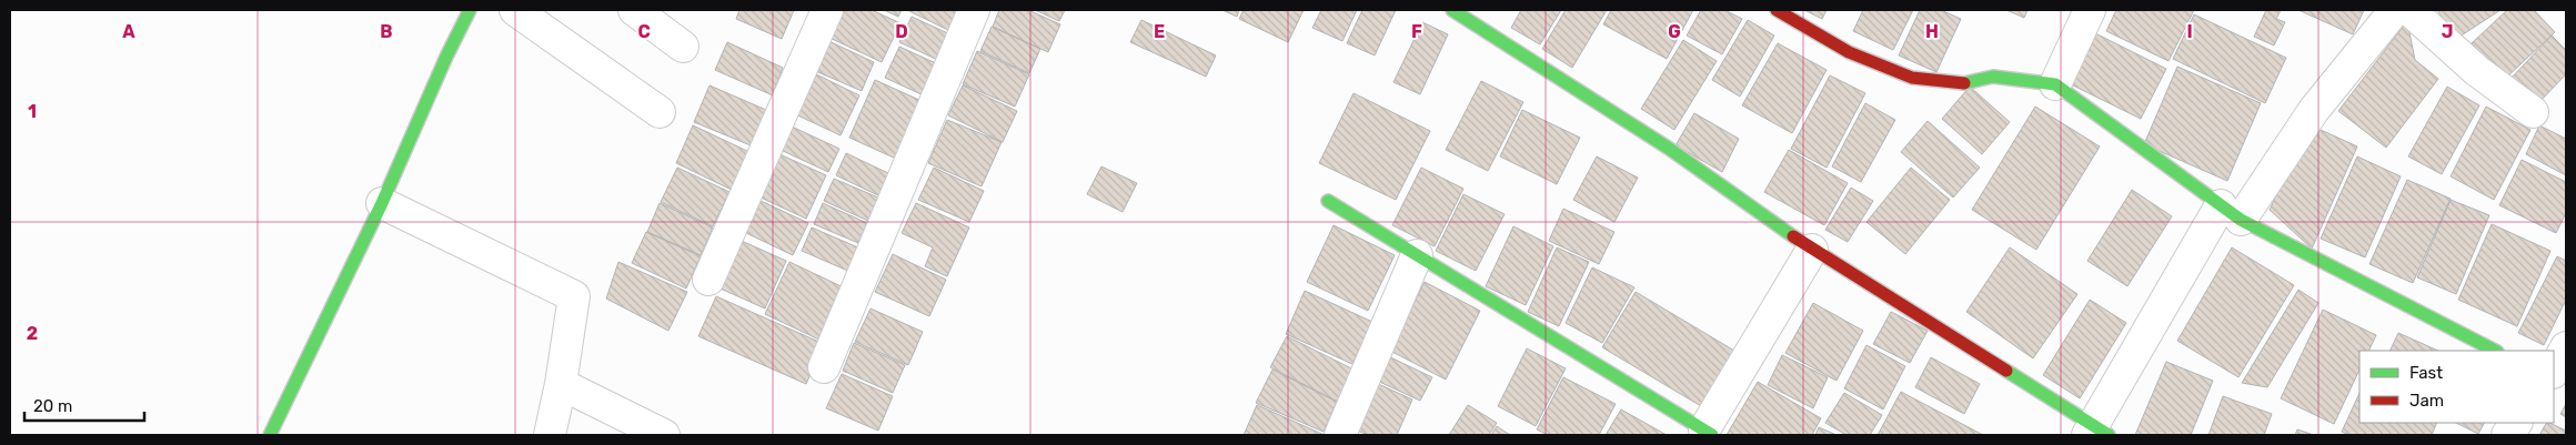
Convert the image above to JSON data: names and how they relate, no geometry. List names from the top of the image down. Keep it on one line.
{"legend":["Fast","Jam"],"scale_bar":"20 m","grid":{"columns":["A","B","C","D","E","F","G","H","I","J"],"rows":["1","2"]}}
